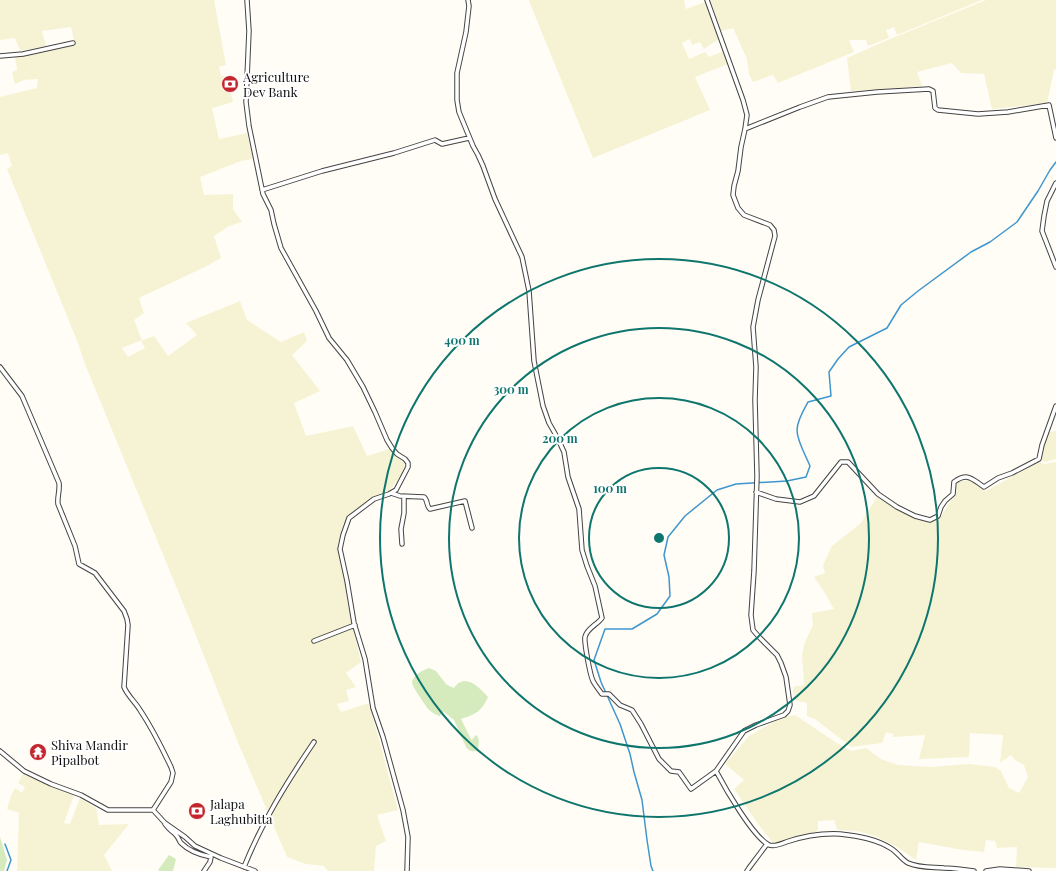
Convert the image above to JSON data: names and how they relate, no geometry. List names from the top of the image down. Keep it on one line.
{"places":{"bank":["Agriculture Dev Bank","Jalapa Laghubitta"],"temple":["Shiva Mandir Pipalbot"]},"rings":["400 m","300 m","200 m","100 m"]}
